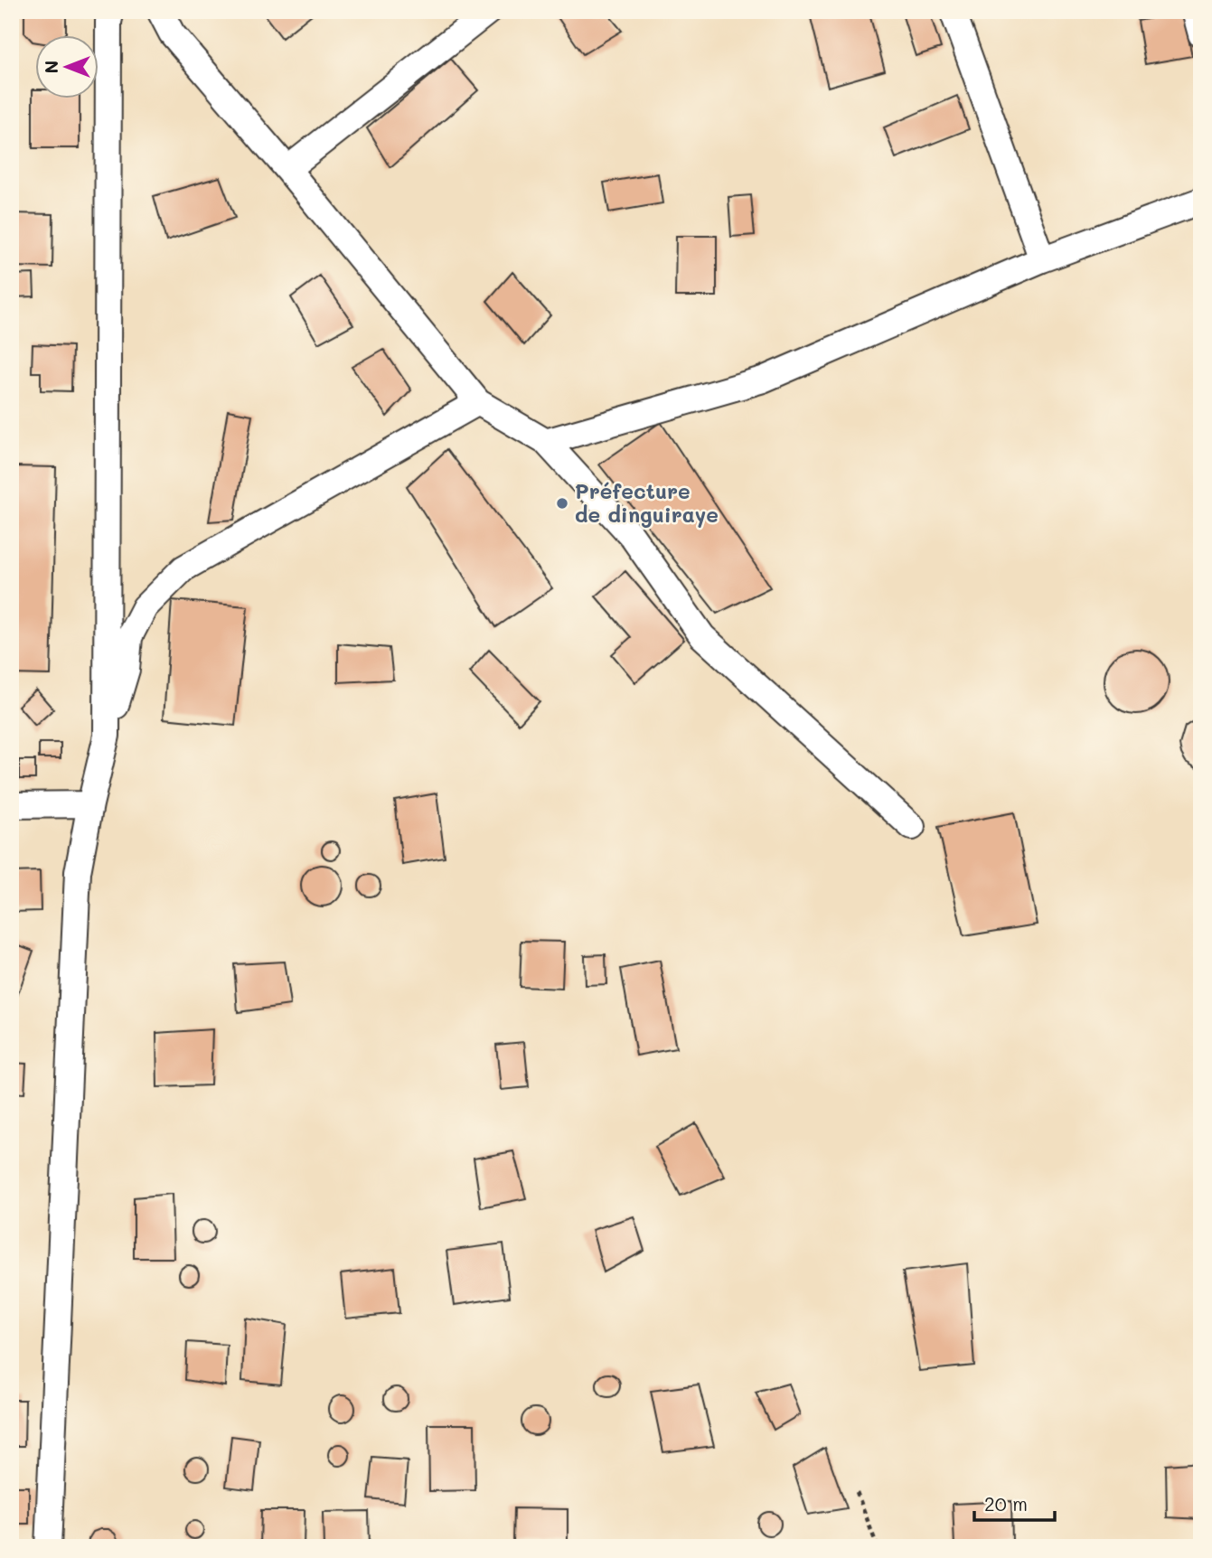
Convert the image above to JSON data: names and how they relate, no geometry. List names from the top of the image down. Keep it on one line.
{"places":["Préfecture de dinguiraye"],"scale_bar":"20 m","north":"left"}
